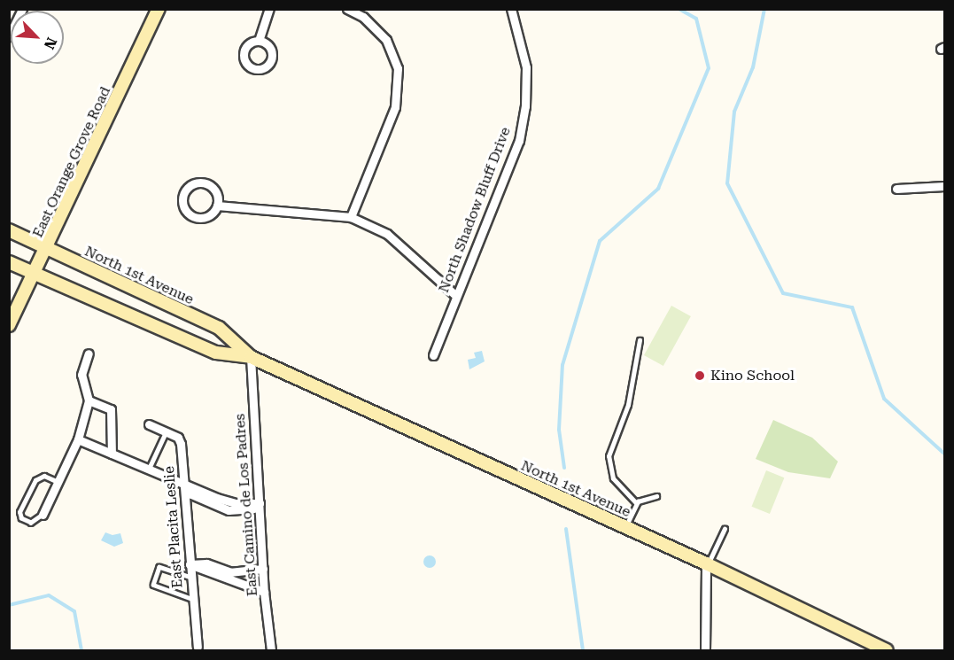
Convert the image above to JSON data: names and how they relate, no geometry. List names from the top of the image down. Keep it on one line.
{"streets":{"main road":["East Orange Grove Road","North 1st Avenue"],"street":["North Shadow Bluff Drive","East Camino de Los Padres","East Placita Leslie"]},"crossings":[["East Orange Grove Road","North 1st Avenue"],["North 1st Avenue","East Camino de Los Padres"]],"places":["Kino School"],"north":"bottom right"}
